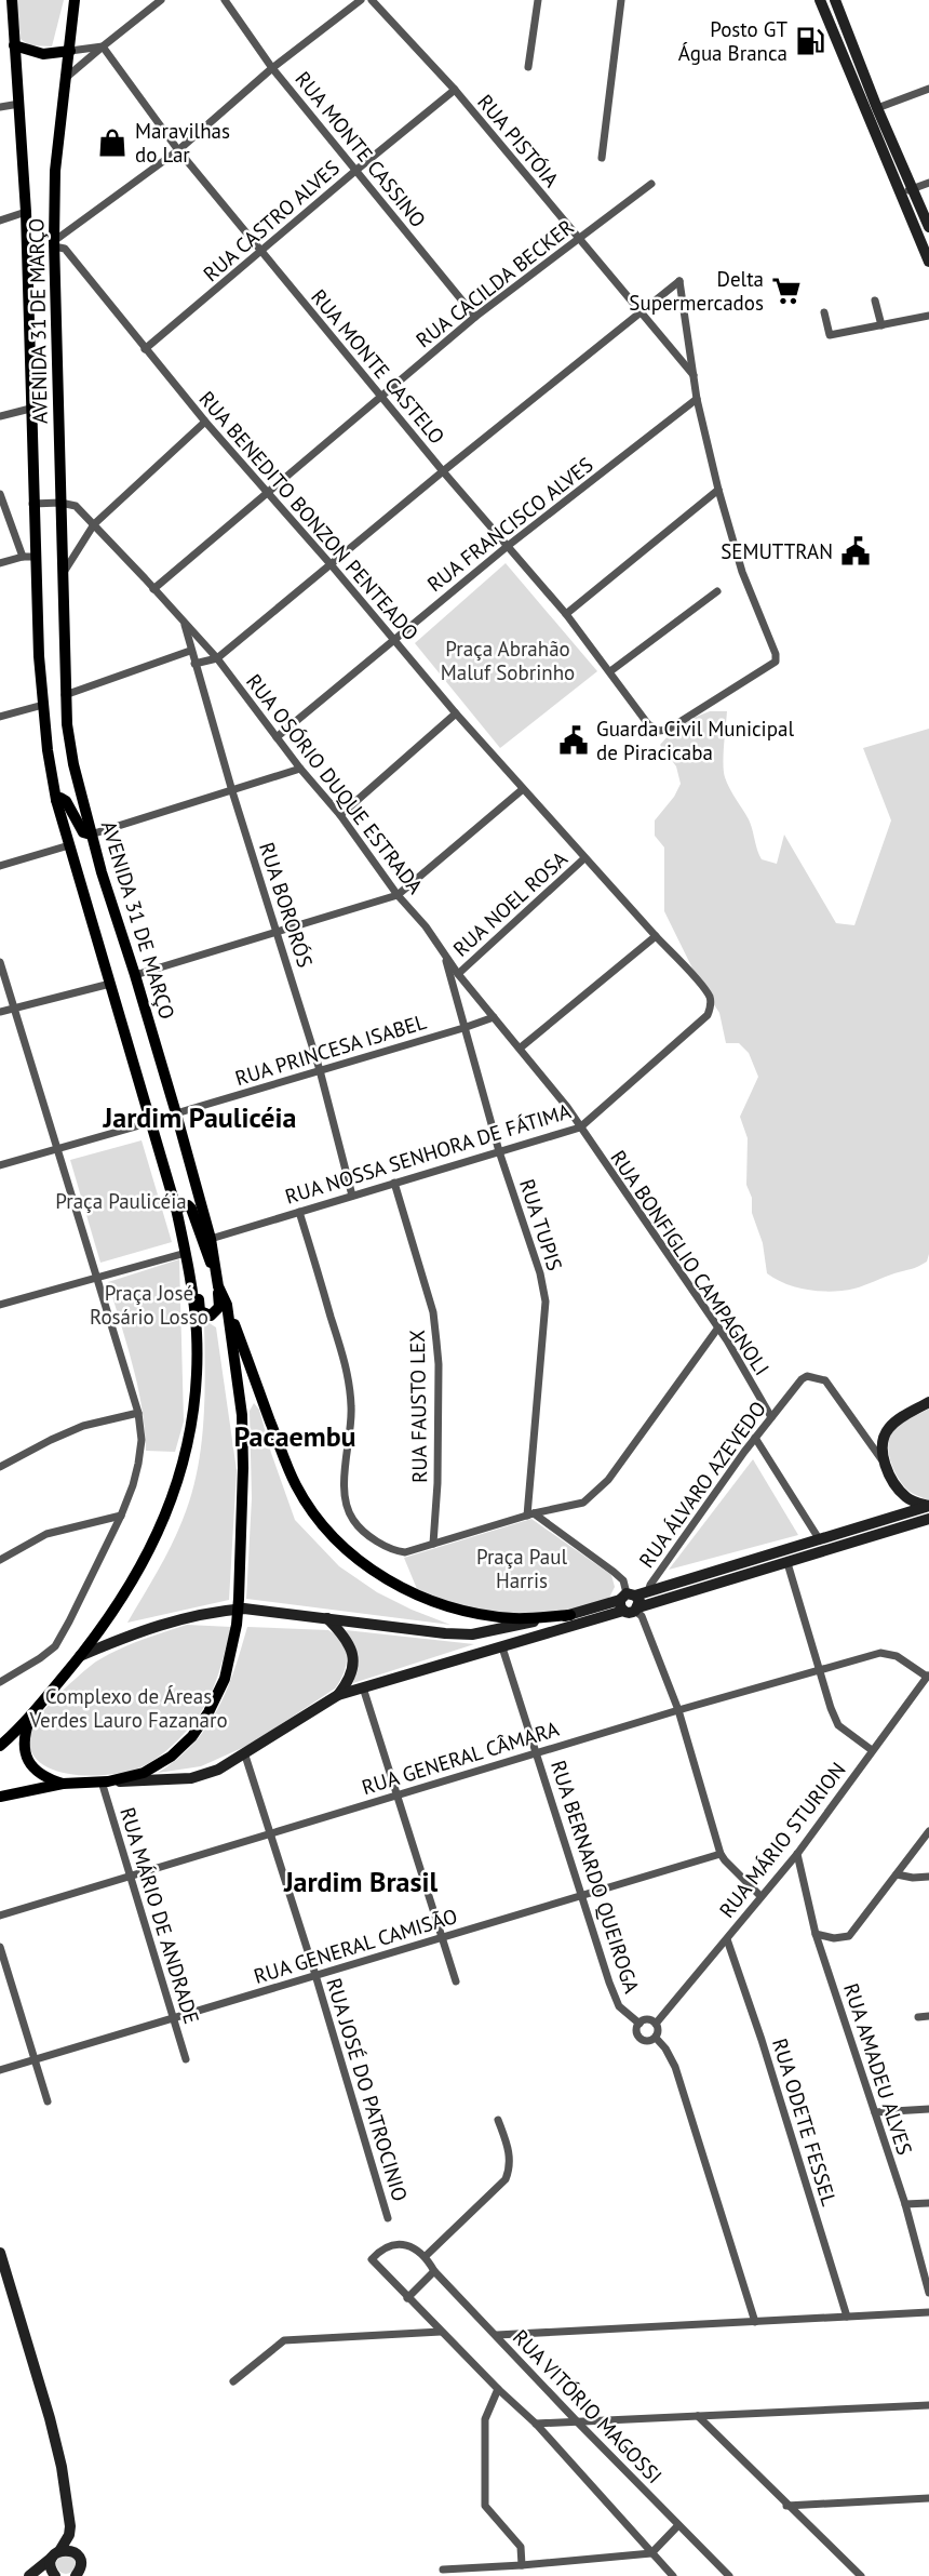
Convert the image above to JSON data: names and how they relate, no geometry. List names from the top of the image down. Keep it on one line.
{"streets":{"main road":["AVENIDA 31 DE MARÇO"],"street":["RUA PISTÓIA","RUA MONTE CASSINO","RUA CASTRO ALVES","RUA CACILDA BECKER","RUA MONTE CASTELO","RUA BENEDITO BONZON PENTEADO","RUA FRANCISCO ALVES","RUA OSÓRIO DUQUE ESTRADA","RUA NOEL ROSA","RUA BORORÓS","RUA PRINCESA ISABEL","RUA NOSSA SENHORA DE FÁTIMA","RUA TUPIS","RUA BONFIGLIO CAMPAGNOLI","RUA FAUSTO LEX","RUA ÁLVARO AZEVEDO","RUA GENERAL CÂMARA","RUA MÁRIO STURION","RUA BERNARDO QUEIROGA","RUA MÁRIO DE ANDRADE","RUA GENERAL CAMISÃO","RUA AMADEU ALVES","RUA JOSÉ DO PATROCINIO","RUA ODETE FESSEL","RUA VITÓRIO MAGOSSI"]},"crossings":[["RUA PISTÓIA","RUA CASTRO ALVES"],["RUA PISTÓIA","RUA CACILDA BECKER"],["RUA MONTE CASSINO","RUA CASTRO ALVES"],["RUA MONTE CASSINO","RUA CACILDA BECKER"],["RUA CASTRO ALVES","RUA MONTE CASTELO"],["RUA CASTRO ALVES","RUA BENEDITO BONZON PENTEADO"],["RUA CACILDA BECKER","RUA MONTE CASTELO"],["RUA CACILDA BECKER","RUA BENEDITO BONZON PENTEADO"],["RUA CACILDA BECKER","RUA OSÓRIO DUQUE ESTRADA"],["AVENIDA 31 DE MARÇO","RUA BENEDITO BONZON PENTEADO"],["AVENIDA 31 DE MARÇO","RUA OSÓRIO DUQUE ESTRADA"],["AVENIDA 31 DE MARÇO","RUA PRINCESA ISABEL"],["AVENIDA 31 DE MARÇO","RUA NOSSA SENHORA DE FÁTIMA"],["AVENIDA 31 DE MARÇO","RUA MÁRIO DE ANDRADE"],["RUA MONTE CASTELO","RUA FRANCISCO ALVES"],["RUA BENEDITO BONZON PENTEADO","RUA FRANCISCO ALVES"],["RUA BENEDITO BONZON PENTEADO","RUA NOEL ROSA"],["RUA BENEDITO BONZON PENTEADO","RUA NOSSA SENHORA DE FÁTIMA"],["RUA FRANCISCO ALVES","RUA OSÓRIO DUQUE ESTRADA"],["RUA OSÓRIO DUQUE ESTRADA","RUA NOEL ROSA"],["RUA OSÓRIO DUQUE ESTRADA","RUA BORORÓS"],["RUA OSÓRIO DUQUE ESTRADA","RUA PRINCESA ISABEL"],["RUA OSÓRIO DUQUE ESTRADA","RUA NOSSA SENHORA DE FÁTIMA"],["RUA OSÓRIO DUQUE ESTRADA","RUA TUPIS"],["RUA OSÓRIO DUQUE ESTRADA","RUA BONFIGLIO CAMPAGNOLI"],["RUA BORORÓS","RUA PRINCESA ISABEL"],["RUA BORORÓS","RUA NOSSA SENHORA DE FÁTIMA"],["RUA PRINCESA ISABEL","RUA TUPIS"],["RUA NOSSA SENHORA DE FÁTIMA","RUA TUPIS"],["RUA NOSSA SENHORA DE FÁTIMA","RUA BONFIGLIO CAMPAGNOLI"],["RUA NOSSA SENHORA DE FÁTIMA","RUA FAUSTO LEX"],["RUA BONFIGLIO CAMPAGNOLI","RUA ÁLVARO AZEVEDO"],["RUA GENERAL CÂMARA","RUA MÁRIO STURION"],["RUA GENERAL CÂMARA","RUA BERNARDO QUEIROGA"],["RUA GENERAL CÂMARA","RUA MÁRIO DE ANDRADE"],["RUA GENERAL CÂMARA","RUA JOSÉ DO PATROCINIO"],["RUA MÁRIO STURION","RUA BERNARDO QUEIROGA"],["RUA MÁRIO STURION","RUA AMADEU ALVES"],["RUA MÁRIO STURION","RUA ODETE FESSEL"],["RUA BERNARDO QUEIROGA","RUA GENERAL CAMISÃO"],["RUA MÁRIO DE ANDRADE","RUA GENERAL CAMISÃO"],["RUA GENERAL CAMISÃO","RUA JOSÉ DO PATROCINIO"]],"districts":["Jardim Paulicéia","Pacaembu","Jardim Brasil"],"parks":["Praça Abrahão Maluf Sobrinho","Praça Paulicéia","Praça José Rosário Losso","Praça Paul Harris","Complexo de Áreas Verdes Lauro Fazanaro"],"places":{"fuel station":["Posto GT Água Branca"],"shop":["Maravilhas do Lar"],"supermarket":["Delta Supermercados"],"public building":["SEMUTTRAN","Guarda Civil Municipal de Piracicaba"]}}
